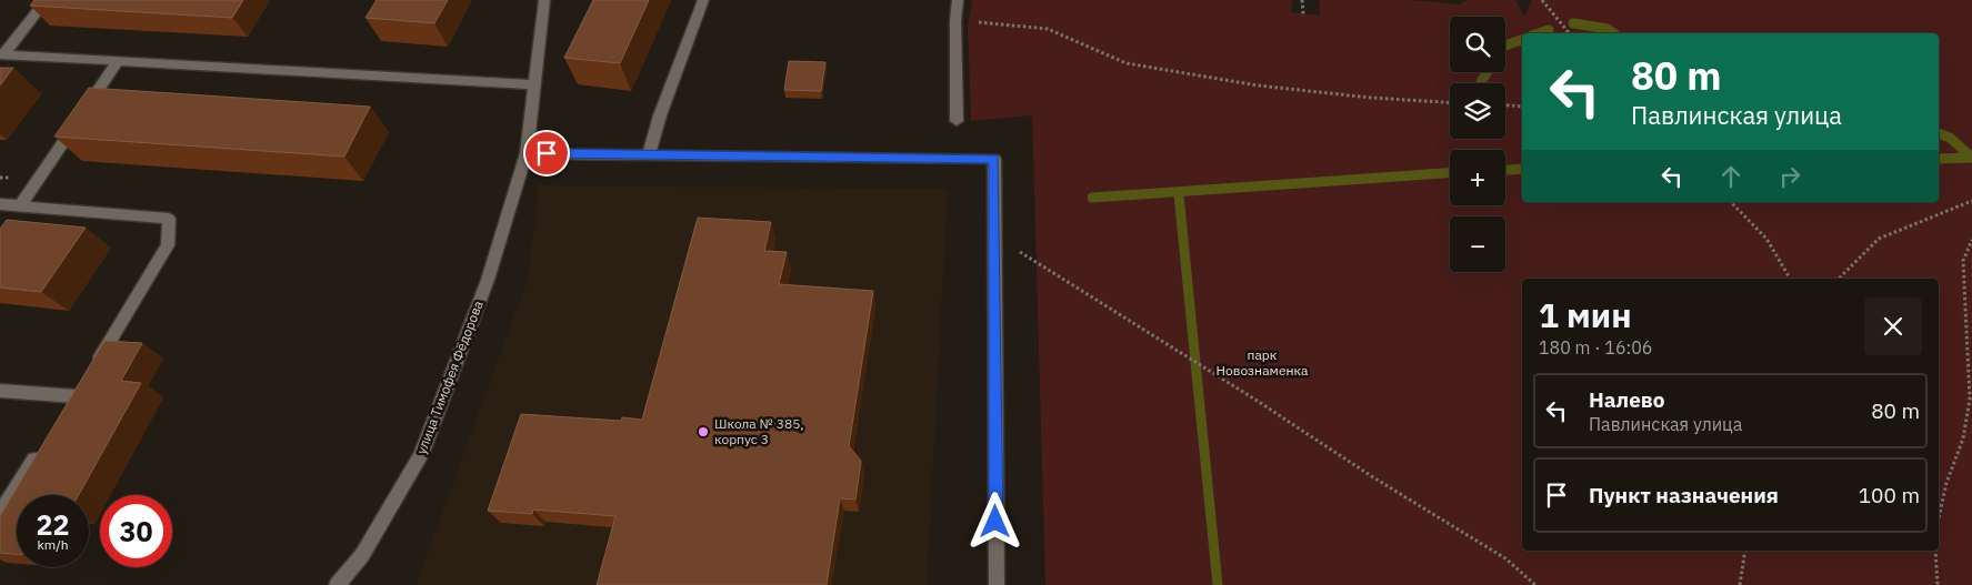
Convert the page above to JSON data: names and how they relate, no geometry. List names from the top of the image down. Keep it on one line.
{"streets":{"street":["улица Тимофея Фёдорова"]},"parks":["парк Новознаменка"],"places":["Школа № 385, корпус 3"],"page":{"map_buttons":["+","−"],"turn":["80 m","Павлинская улица"],"heading":["1 мин","180 m · 16:06"],"list":[{"name":"Налево","note":"Павлинская улица","value":"80 m"},{"name":"Пункт назначения","value":"100 m"}],"speed":"22 km/h","limit":"30"}}
